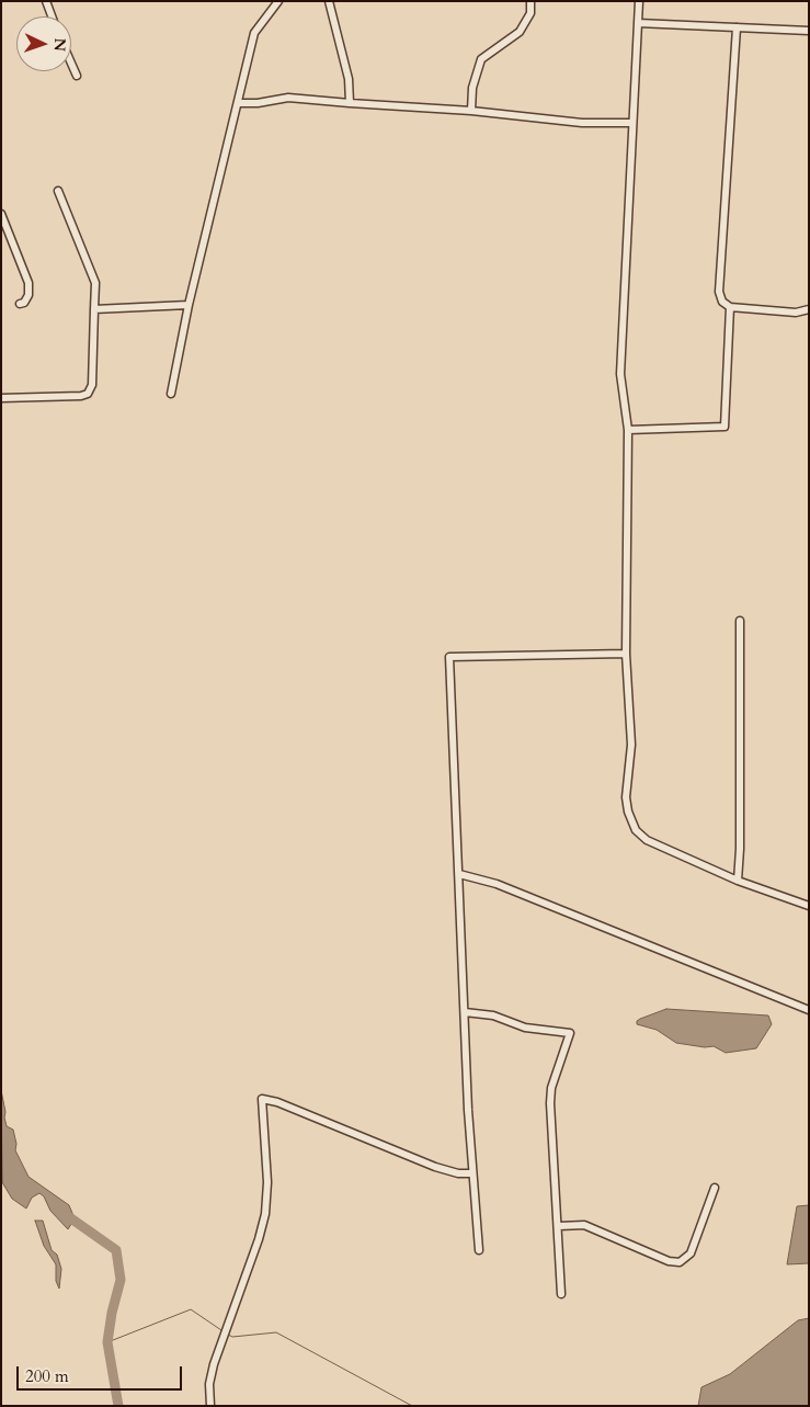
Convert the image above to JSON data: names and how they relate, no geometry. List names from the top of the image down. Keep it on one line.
{"scale_bar":"200 m","north":"right"}
